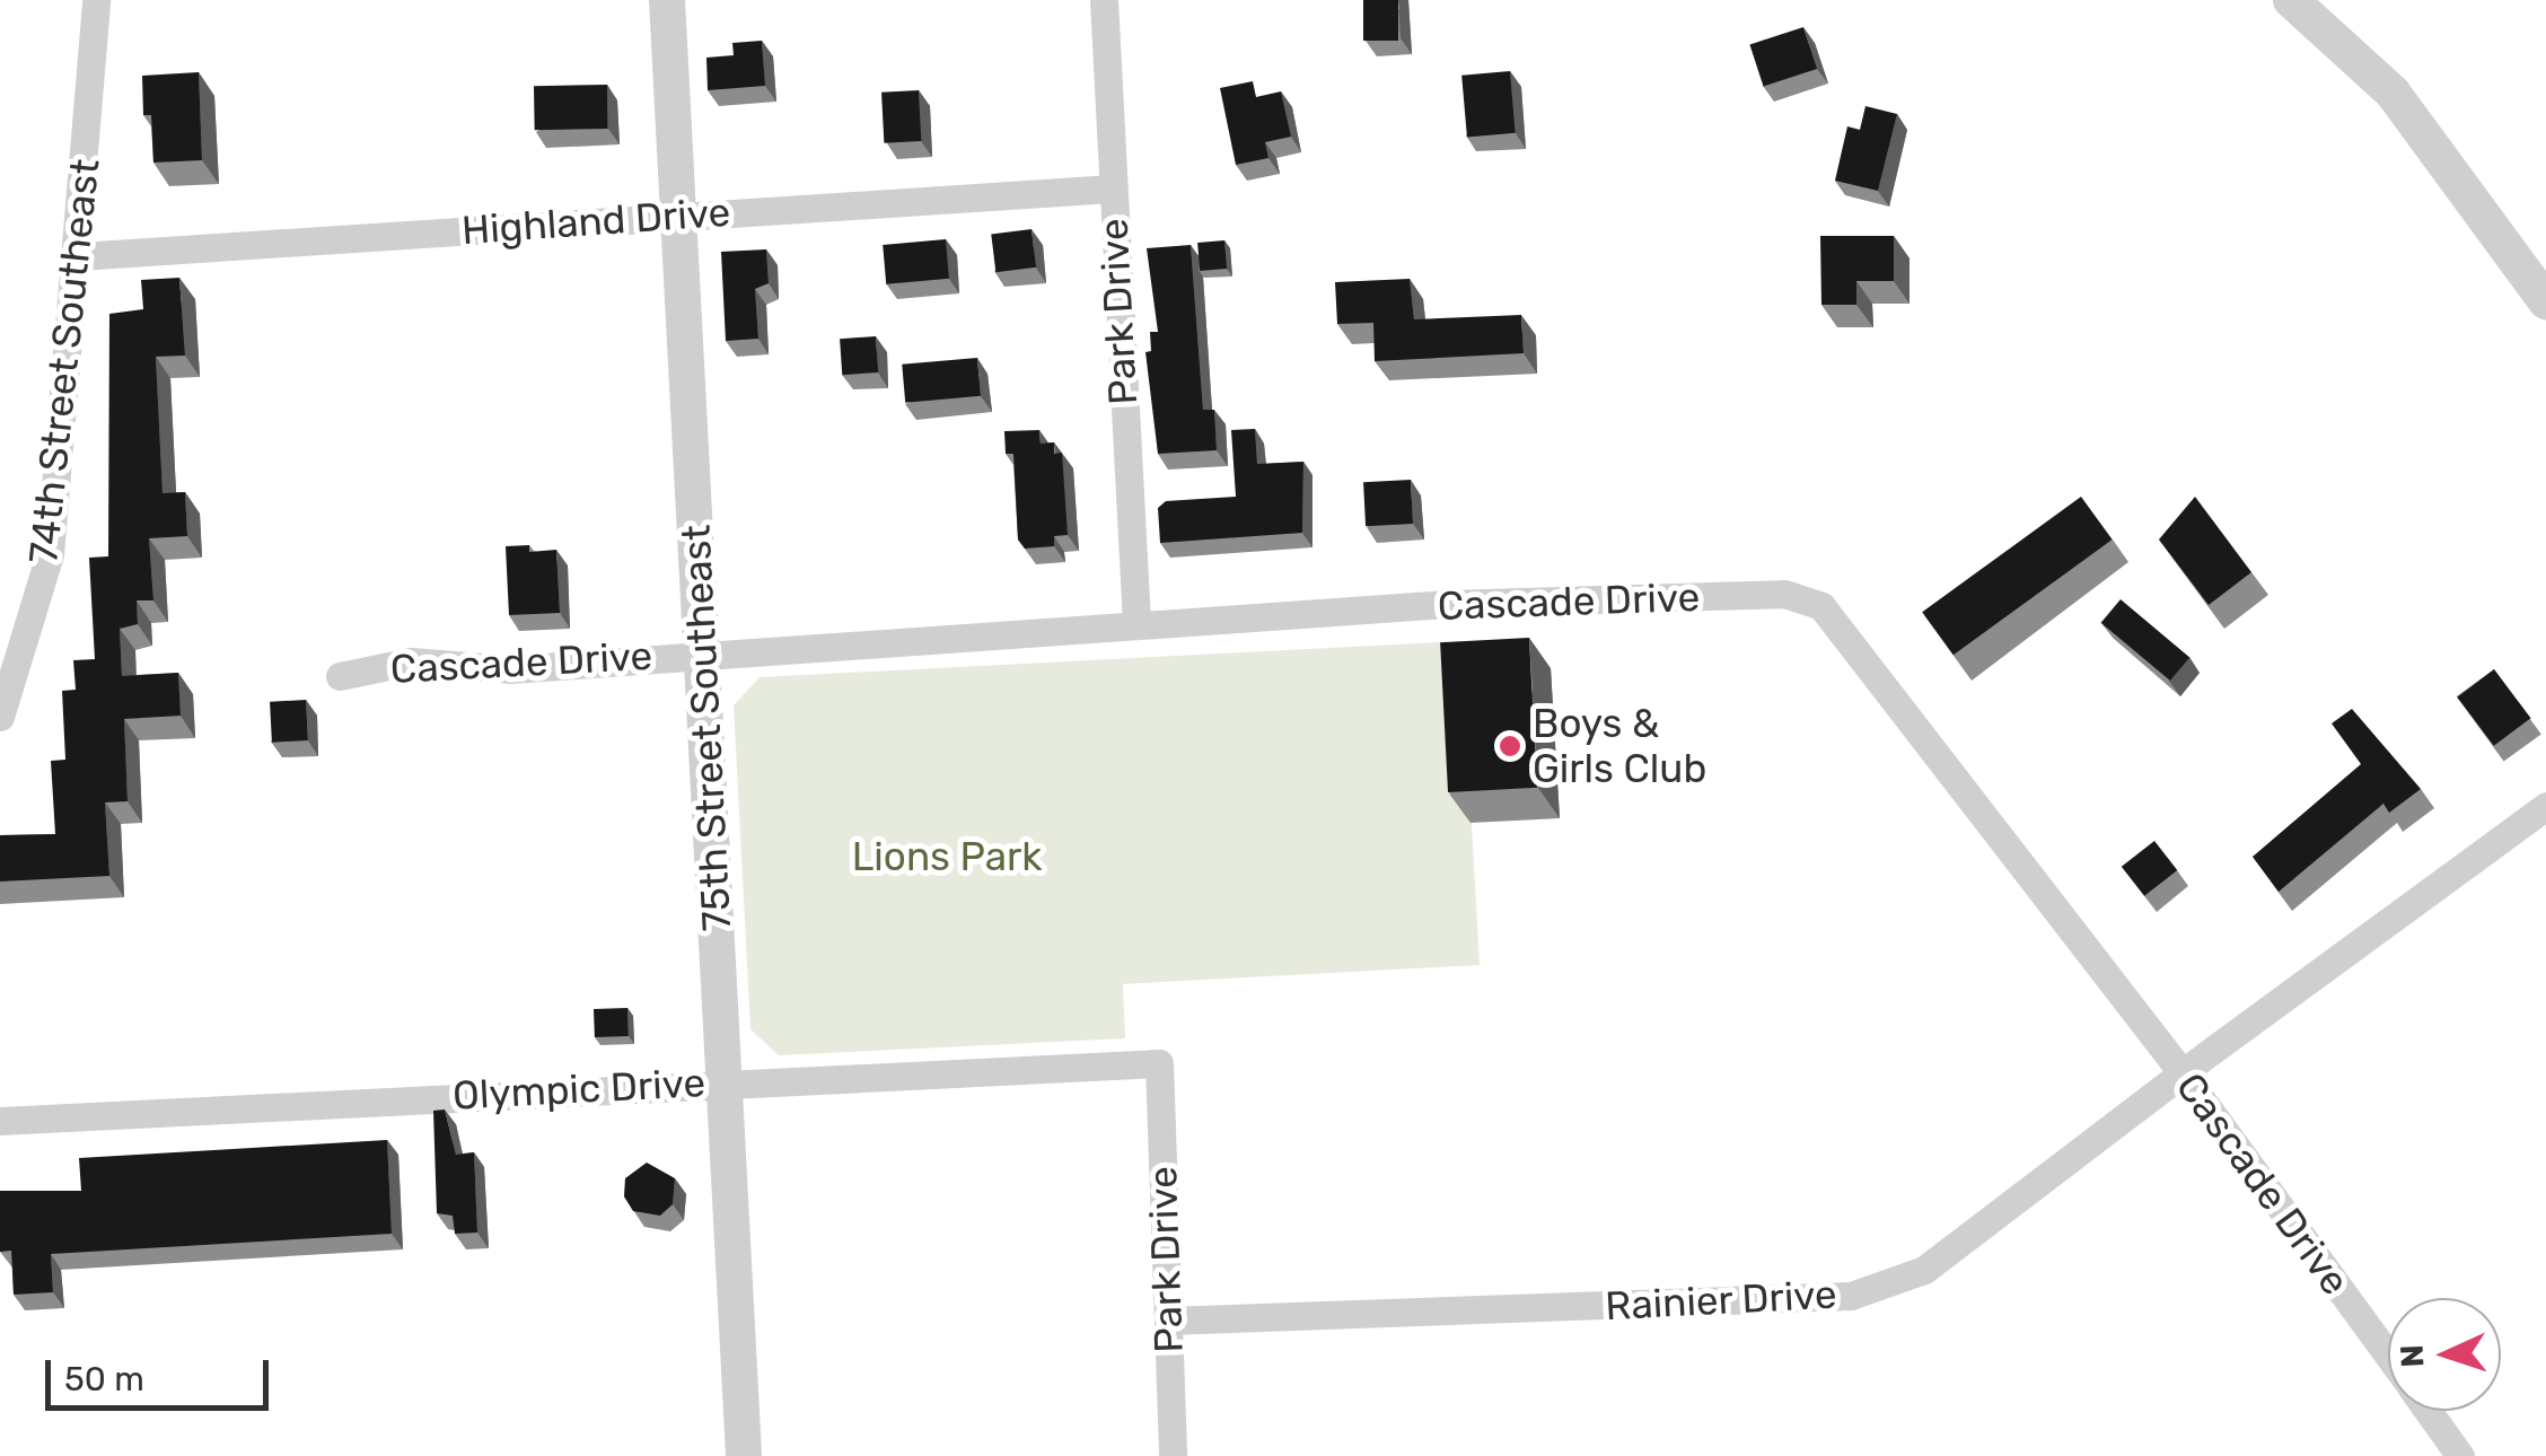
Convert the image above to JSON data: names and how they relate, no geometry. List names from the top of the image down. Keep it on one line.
{"streets":{"street":["Highland Drive","Park Drive","74th Street Southeast","Cascade Drive","75th Street Southeast","Olympic Drive","Rainier Drive"]},"crossings":[["Highland Drive","Park Drive"],["Highland Drive","74th Street Southeast"],["Highland Drive","75th Street Southeast"],["Park Drive","Cascade Drive"],["Park Drive","Olympic Drive"],["Park Drive","Rainier Drive"],["Cascade Drive","75th Street Southeast"],["Cascade Drive","Rainier Drive"],["75th Street Southeast","Olympic Drive"]],"parks":["Lions Park"],"places":["Boys & Girls Club"],"scale_bar":"50 m","north":"left"}
